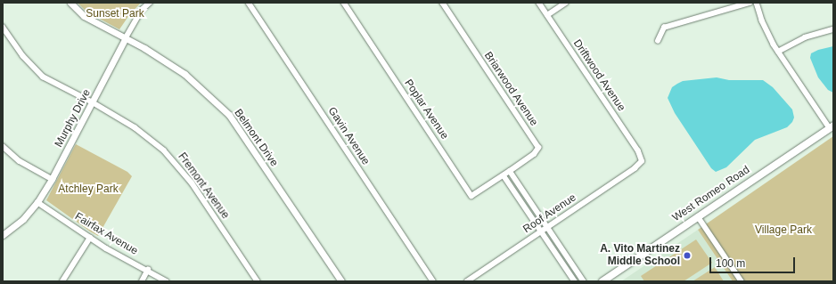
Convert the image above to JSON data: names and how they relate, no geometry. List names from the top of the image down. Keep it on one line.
{"streets":{"main road":["West Romeo Road"],"street":["Driftwood Avenue","Briarwood Avenue","Poplar Avenue","Murphy Drive","Gavin Avenue","Belmont Drive","Fremont Avenue","Roof Avenue","Fairfax Avenue"]},"crossings":[["Driftwood Avenue","Roof Avenue"],["Briarwood Avenue","Poplar Avenue"],["Murphy Drive","Belmont Drive"],["Murphy Drive","Fremont Avenue"],["Murphy Drive","Fairfax Avenue"]],"parks":["Sunset Park","Atchley Park","Village Park"],"places":["A. Vito Martinez Middle School"],"scale_bar":"100 m"}
